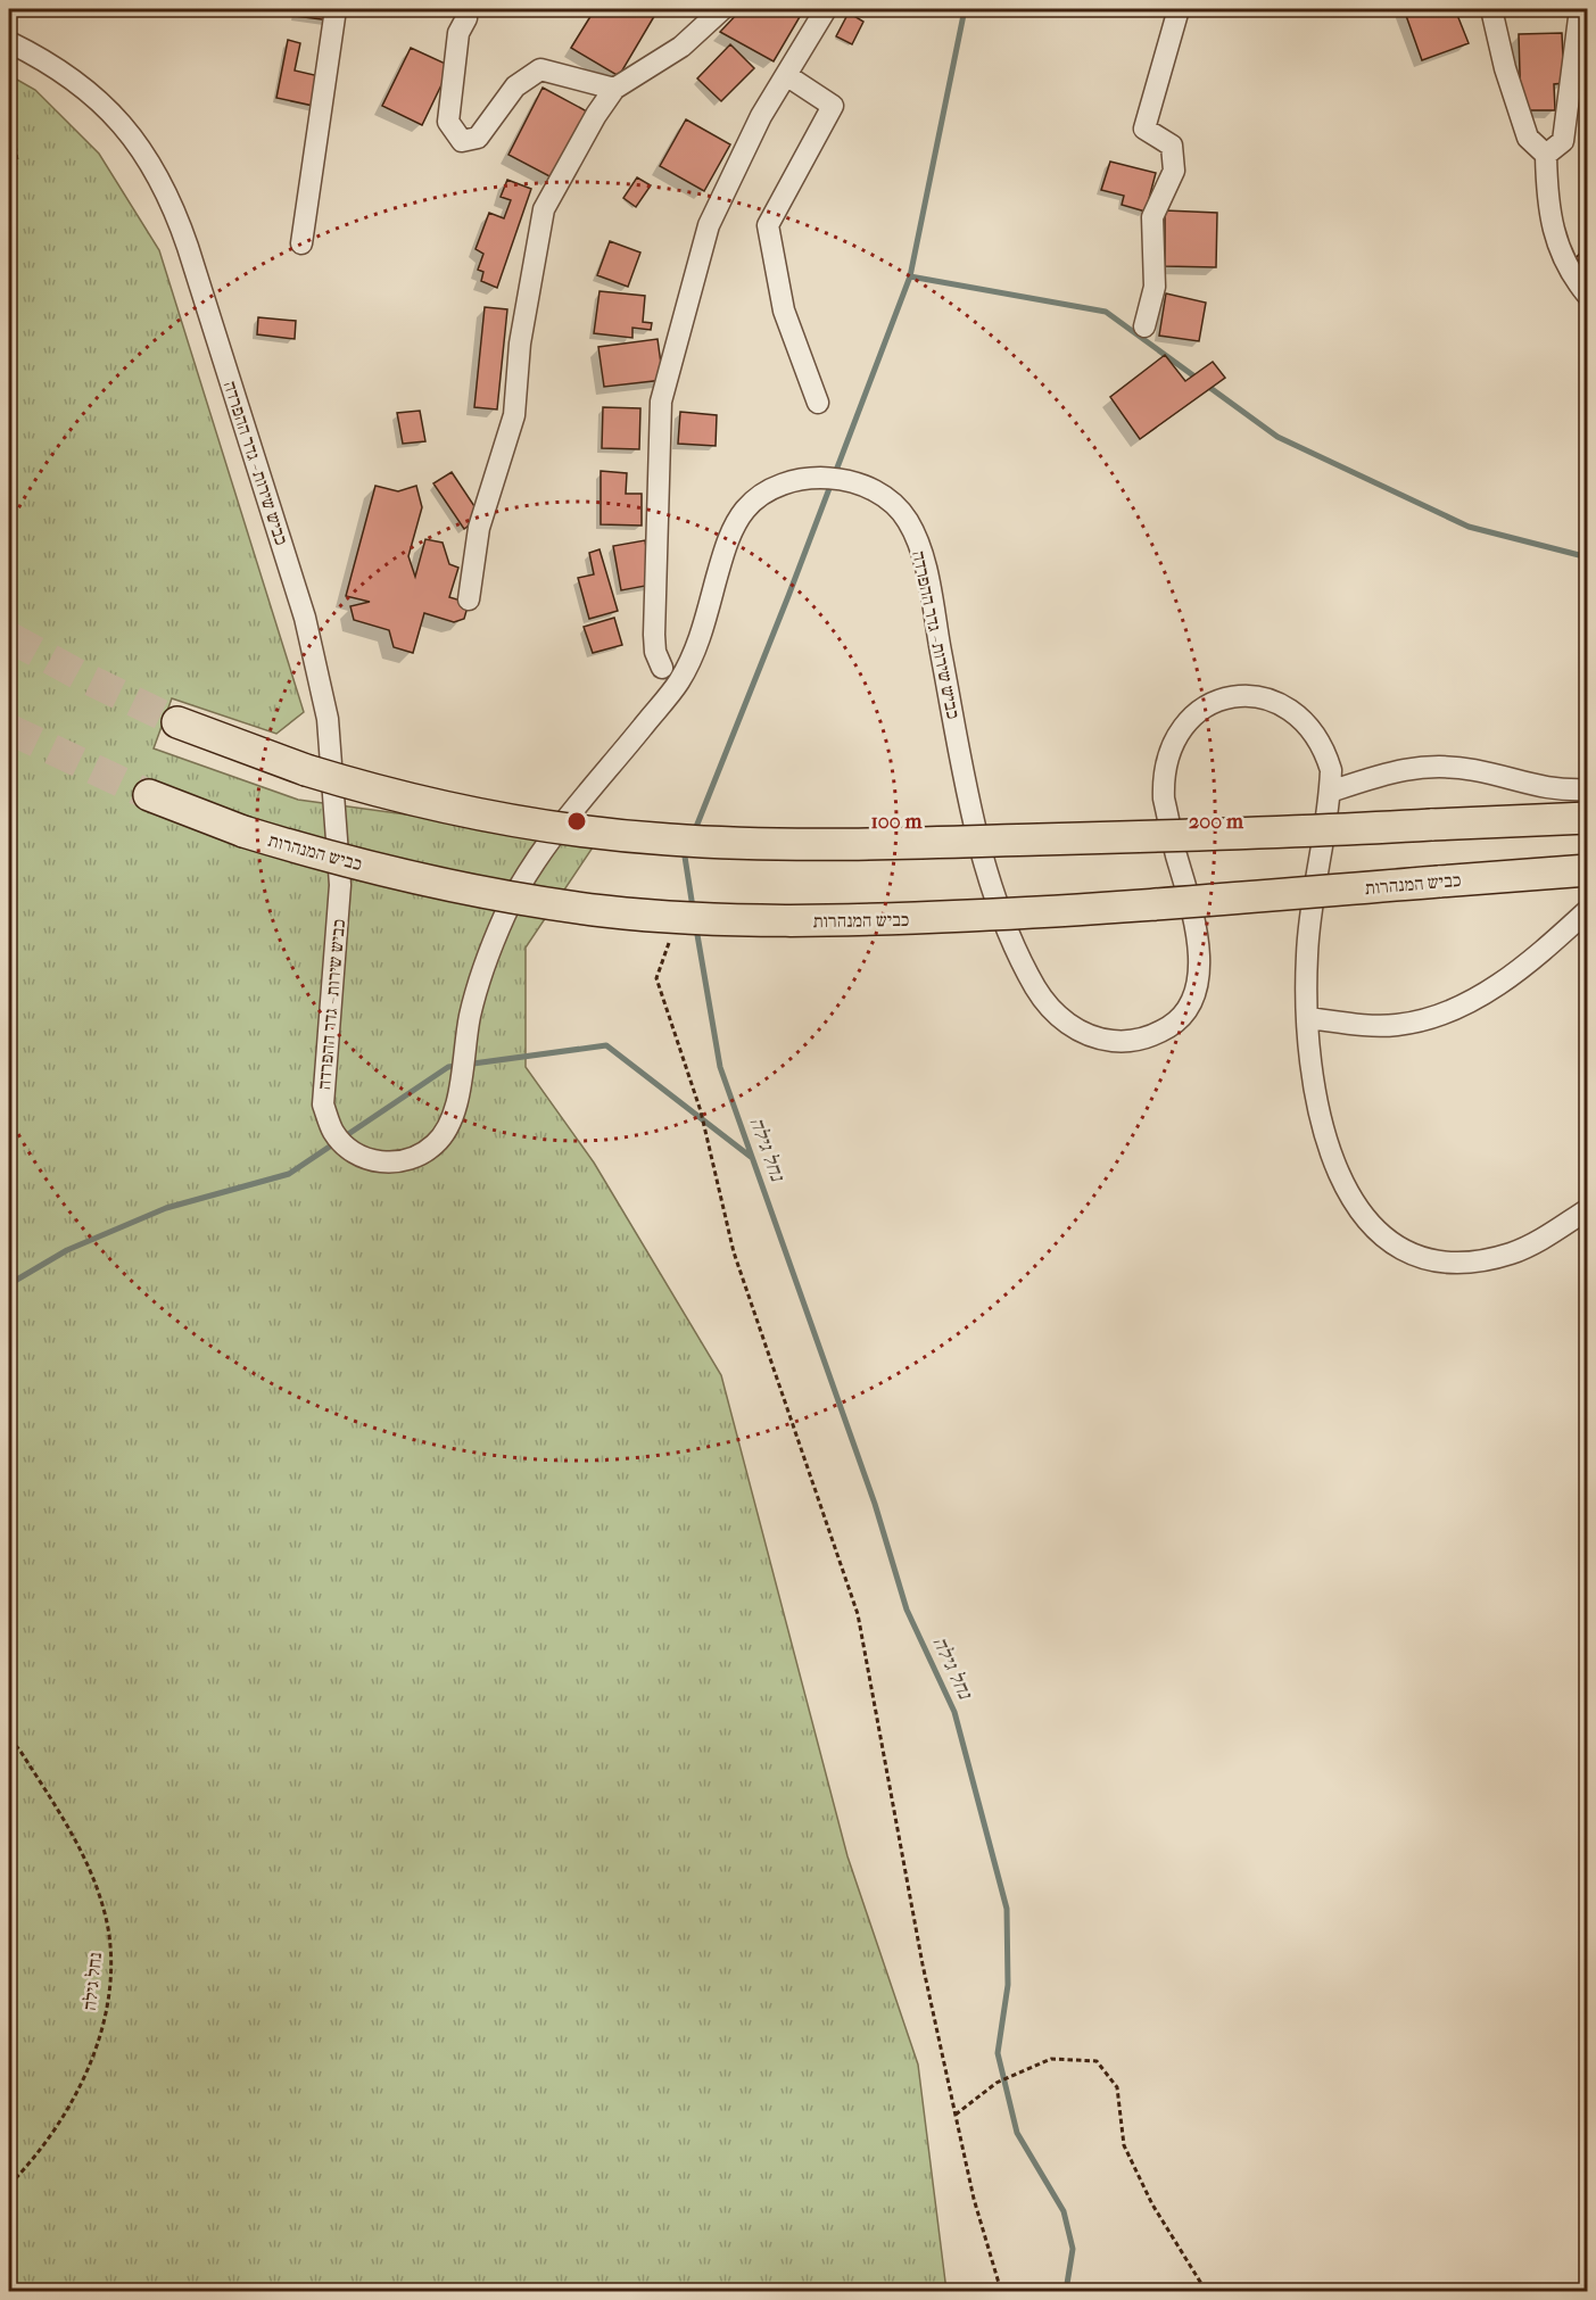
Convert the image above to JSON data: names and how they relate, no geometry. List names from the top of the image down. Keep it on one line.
{"streets":{"highway":["כביש המנהרות"],"street":["כביש שירות - גדר ההפרדה"],"path":["נחל גילה"]},"water":["נחל גילה"],"rings":["100 m","200 m"]}
